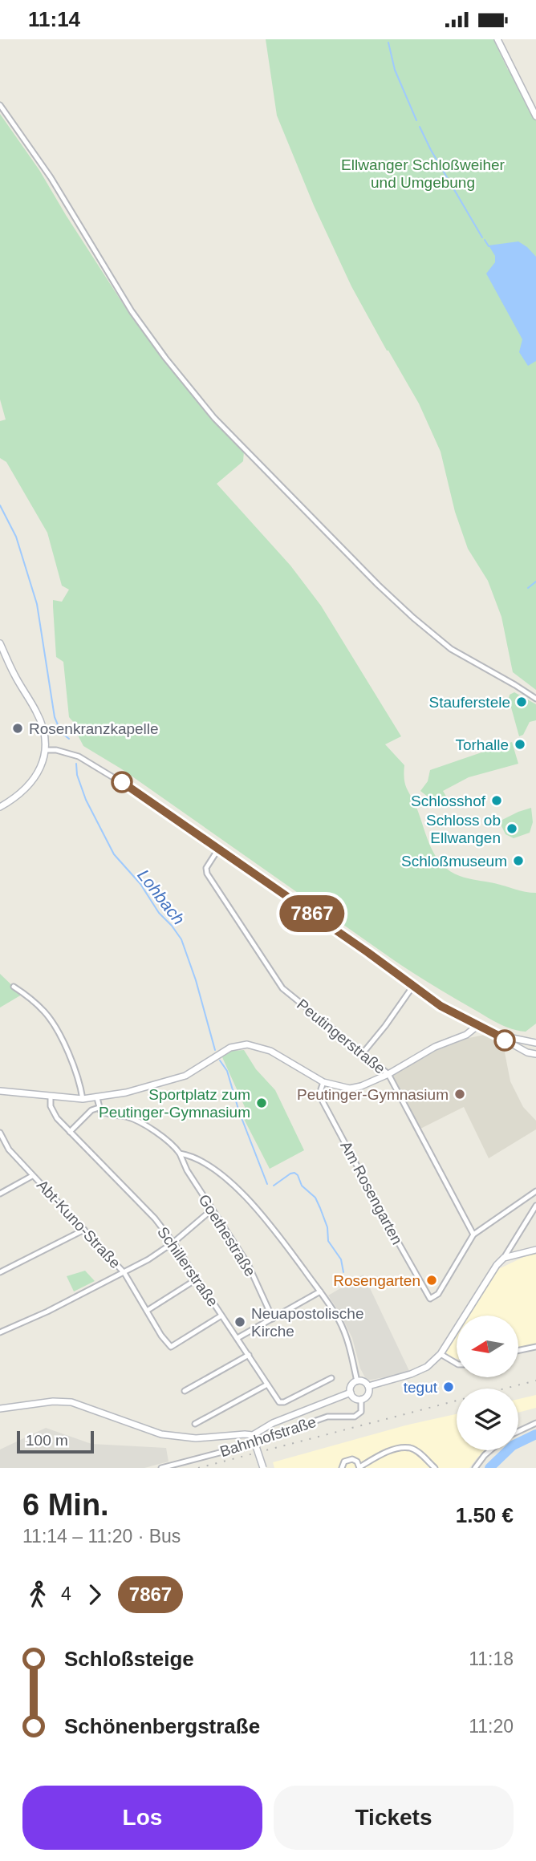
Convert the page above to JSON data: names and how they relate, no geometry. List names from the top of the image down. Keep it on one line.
{"streets":{"street":["Peutingerstraße","Am Rosengarten","Abt-Kuno-Straße","Goethestraße","Schillerstraße","Bahnhofstraße"]},"crossings":[["Peutingerstraße","Am Rosengarten"],["Abt-Kuno-Straße","Schillerstraße"]],"water":["Lohbach"],"parks":["Ellwanger Schloßweiher und Umgebung"],"places":["Stauferstele","Rosenkranzkapelle","Torhalle","Schlosshof","Schloss ob Ellwangen","Schloßmuseum","Peutinger-Gymnasium","Sportplatz zum Peutinger-Gymnasium","Rosengarten","Neuapostolische Kirche","tegut"],"lines":["bus line 7867"],"scale_bar":"100 m","north":"left","page":{"status":"11:14","on_map":"7867","scale":"100 m","heading":["6 Min.","11:14 – 11:20 · Bus","1.50 €"],"legs":["4","7867"],"list":[{"name":"Schloßsteige","value":"11:18"},{"name":"Schönenbergstraße","value":"11:20"}],"buttons":["Los","Tickets"]}}
